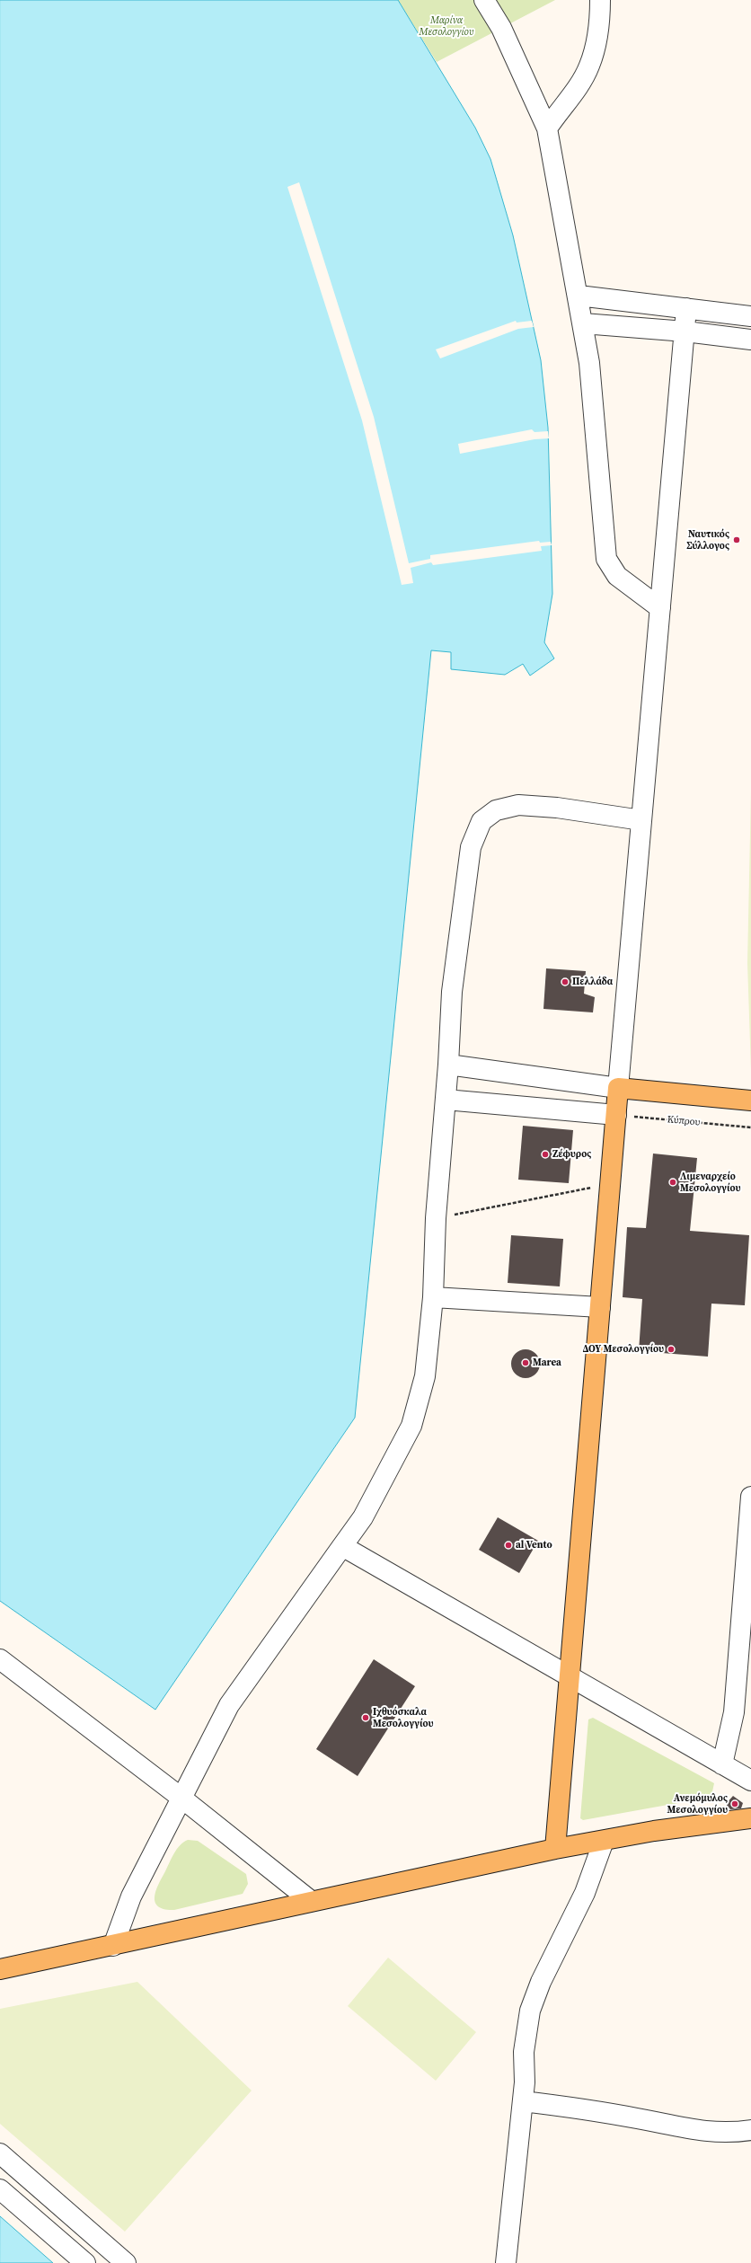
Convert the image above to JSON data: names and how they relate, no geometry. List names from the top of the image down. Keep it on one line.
{"streets":{"path":["Κύπρου"]},"parks":["Μαρίνα Μεσολογγίου"],"places":["Ναυτικός Σύλλογος","Πελλάδα","Ζέφυρος","Λιμεναρχείο Μεσολογγίου","ΔΟΥ Μεσολογγίου","Marea","al Vento","Ιχθυόσκαλα Μεσολογγίου","Ανεμόμυλος Μεσολογγίου"]}
